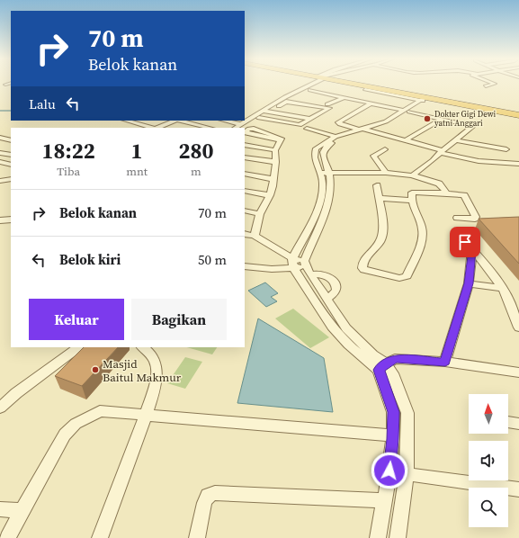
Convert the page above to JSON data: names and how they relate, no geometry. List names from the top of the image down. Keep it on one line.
{"places":["Dokter Gigi Dewi yatni Anggari","Masjid Baitul Makmur"],"north":"top","page":{"turn":["70 m","Belok kanan"],"then":"Lalu","eta":["18:22","Tiba","1","mnt","280","m"],"list":[{"name":"Belok kanan","value":"70 m"},{"name":"Belok kiri","value":"50 m"}],"buttons":["Keluar","Bagikan"]}}
